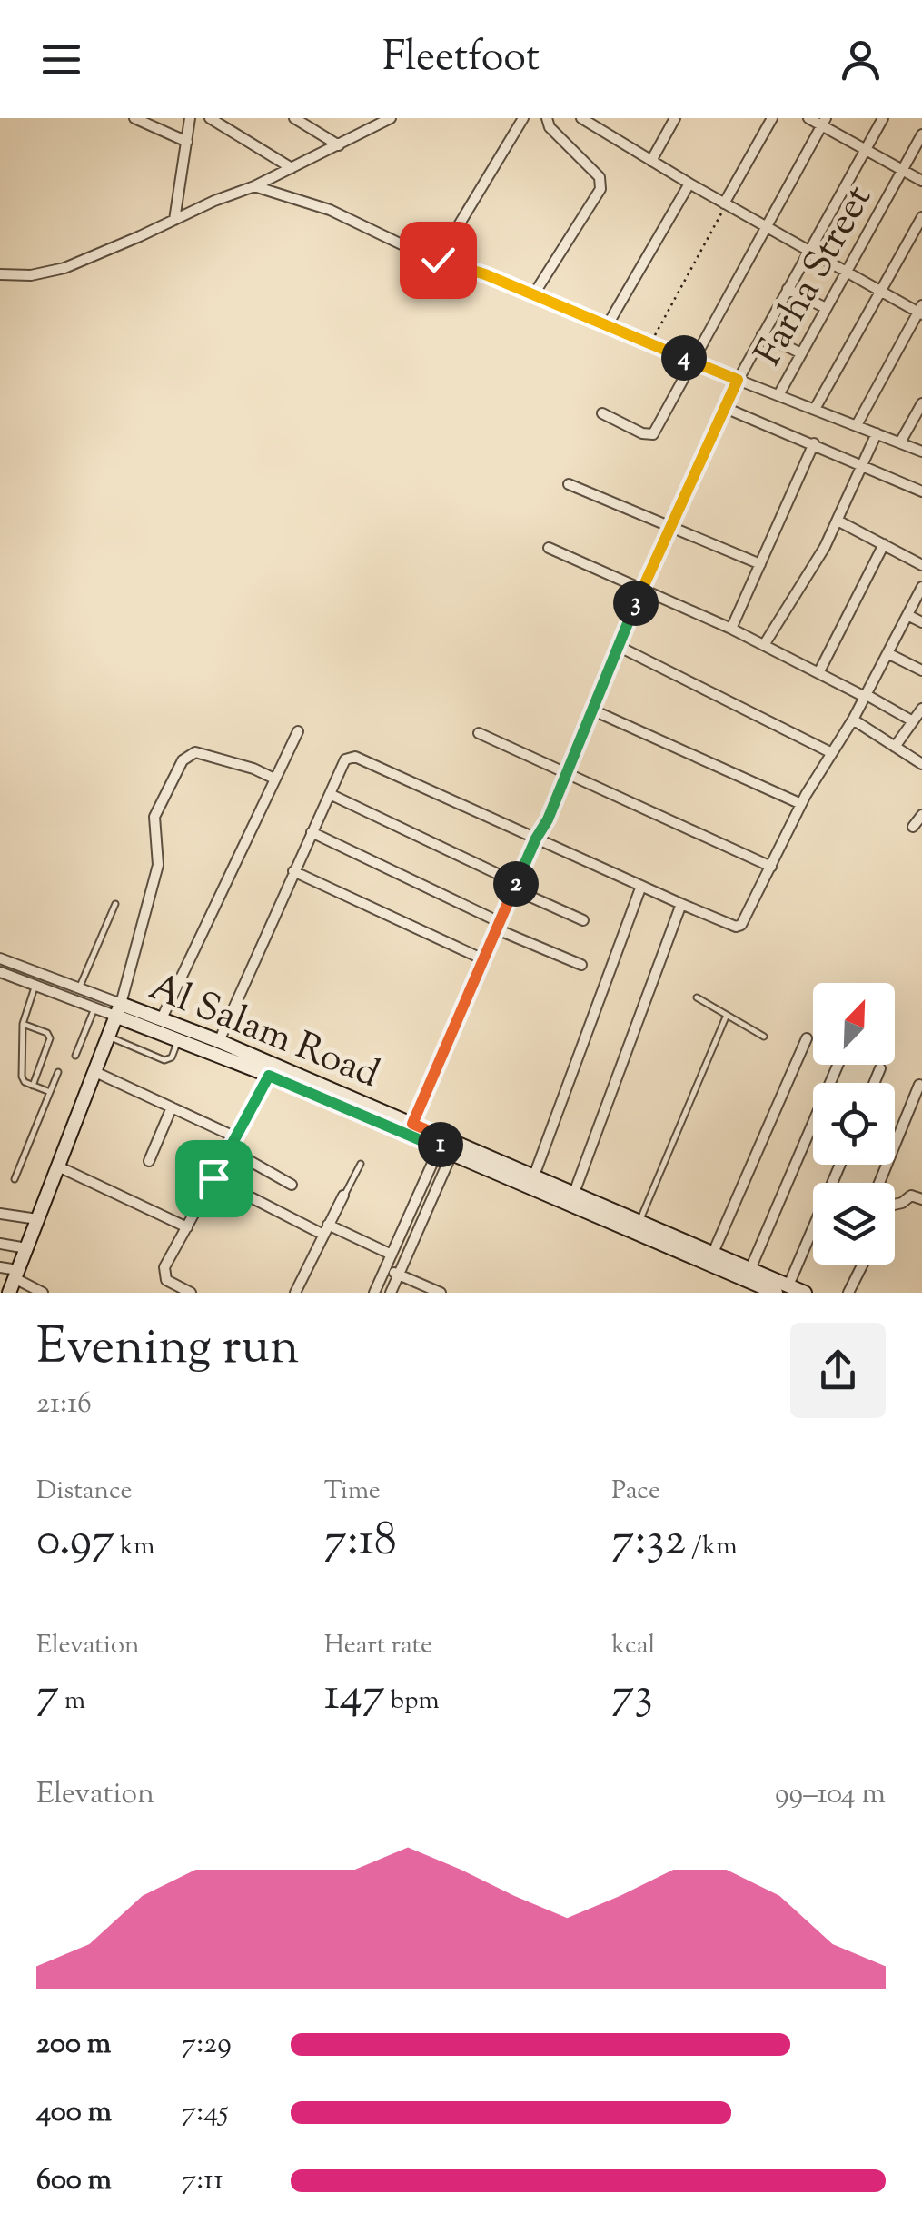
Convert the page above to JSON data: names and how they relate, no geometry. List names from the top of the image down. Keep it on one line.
{"streets":{"main road":["Al Salam Road"],"street":["Farha Street"]},"north":"top right","page":{"header":"Fleetfoot","pins":["4","3","2","1"],"heading":["Evening run","21:16"],"stats":[["Distance","0.97 km"],["Time","7:18"],["Pace","7:32 /km"],["Elevation","7 m"],["Heart rate","147 bpm"],["kcal","73"]],"chart":["Elevation","99–104 m"],"list":[{"name":"200 m","note":"7:29"},{"name":"400 m","note":"7:45"},{"name":"600 m","note":"7:11"}]}}
